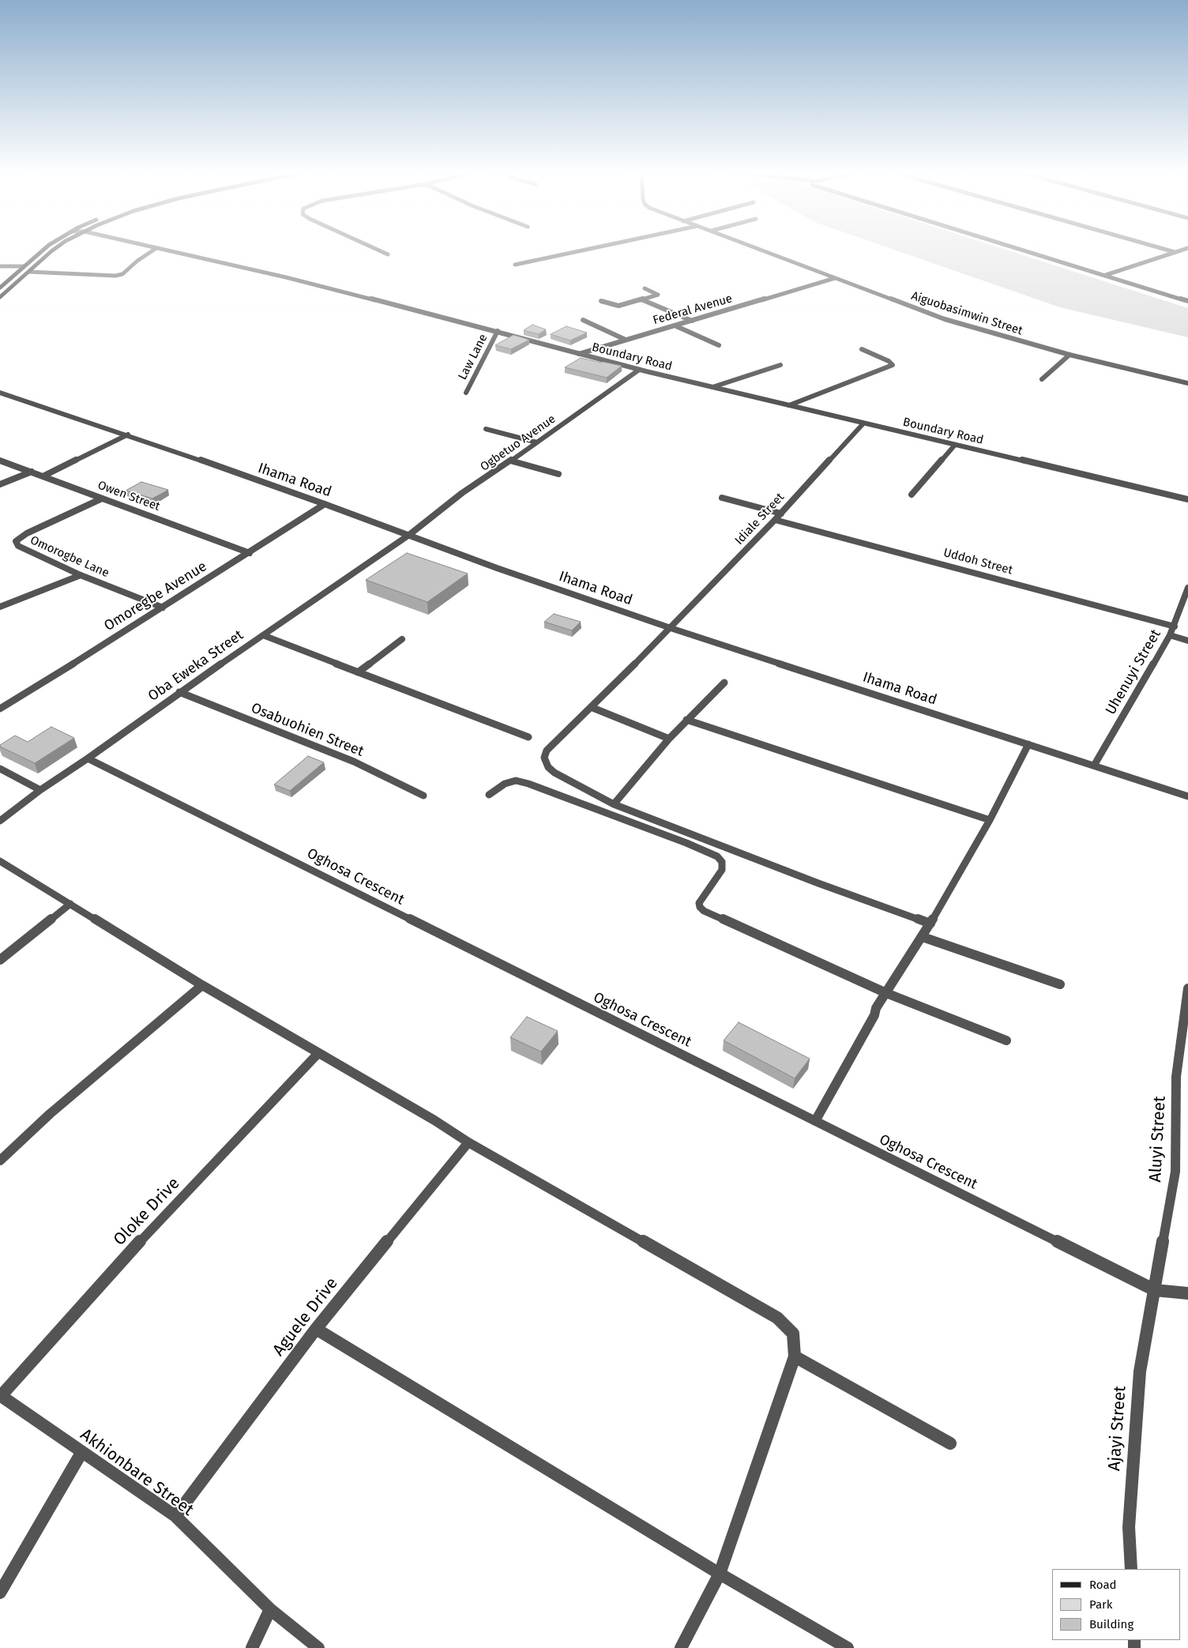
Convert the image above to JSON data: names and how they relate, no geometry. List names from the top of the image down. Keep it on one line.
{"streets":{"street":["Federal Avenue","Aiguobasimwin Street","Law Lane","Boundary Road","Ogbetuo Avenue","Ihama Road","Owen Street","Idiale Street","Omorogbe Lane","Uddoh Street","Omoregbe Avenue","Oba Eweka Street","Uhenuyi Street","Osabuohien Street","Oghosa Crescent","Aluyi Street","Oloke Drive","Aguele Drive","Ajayi Street","Akhionbare Street"]},"crossings":[["Federal Avenue","Aiguobasimwin Street"],["Federal Avenue","Boundary Road"],["Law Lane","Boundary Road"],["Boundary Road","Ogbetuo Avenue"],["Boundary Road","Idiale Street"],["Ogbetuo Avenue","Ihama Road"],["Ogbetuo Avenue","Oba Eweka Street"],["Ihama Road","Idiale Street"],["Ihama Road","Omoregbe Avenue"],["Ihama Road","Oba Eweka Street"],["Ihama Road","Uhenuyi Street"],["Owen Street","Omorogbe Lane"],["Owen Street","Omoregbe Avenue"],["Idiale Street","Uddoh Street"],["Omorogbe Lane","Omoregbe Avenue"],["Uddoh Street","Uhenuyi Street"],["Oba Eweka Street","Osabuohien Street"],["Oba Eweka Street","Oghosa Crescent"],["Oghosa Crescent","Aluyi Street"],["Oghosa Crescent","Ajayi Street"],["Aluyi Street","Ajayi Street"],["Oloke Drive","Akhionbare Street"],["Aguele Drive","Akhionbare Street"]],"legend":["Road","Park","Building"]}
